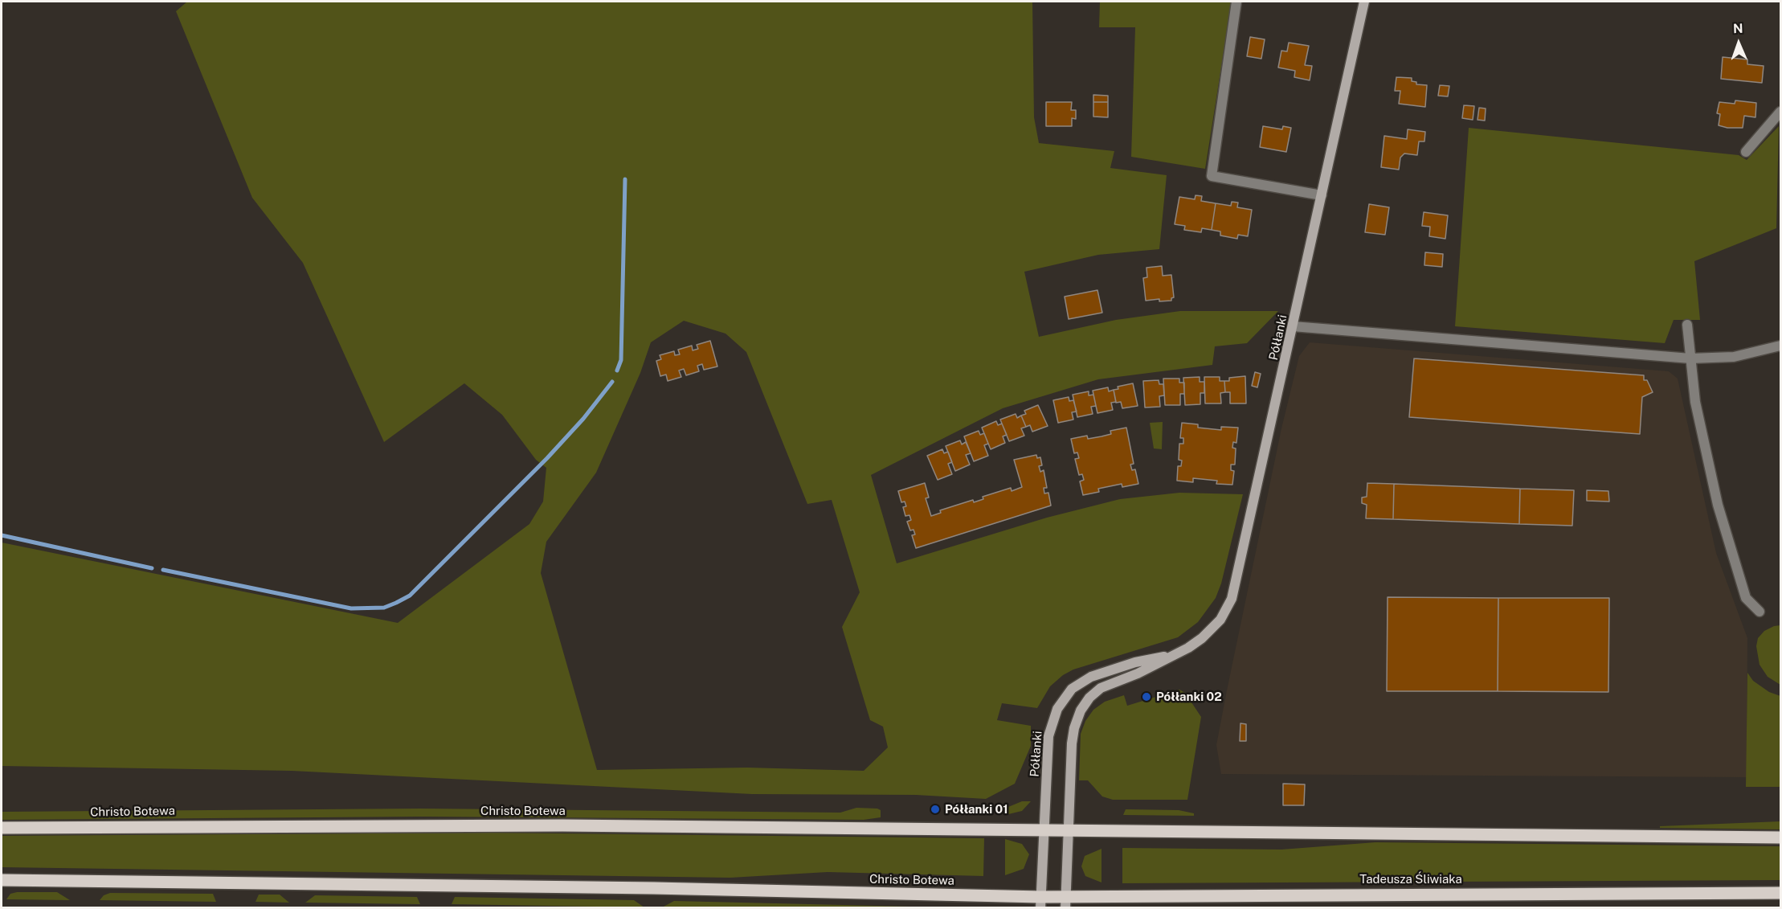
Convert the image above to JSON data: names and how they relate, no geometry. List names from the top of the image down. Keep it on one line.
{"streets":{"main road":["Christo Botewa","Tadeusza Śliwiaka"],"street":["Półłanki"]},"crossings":[["Półłanki","Christo Botewa"],["Półłanki","Tadeusza Śliwiaka"],["Christo Botewa","Tadeusza Śliwiaka"]],"places":["Półłanki 02","Półłanki 01"],"north":"top"}
